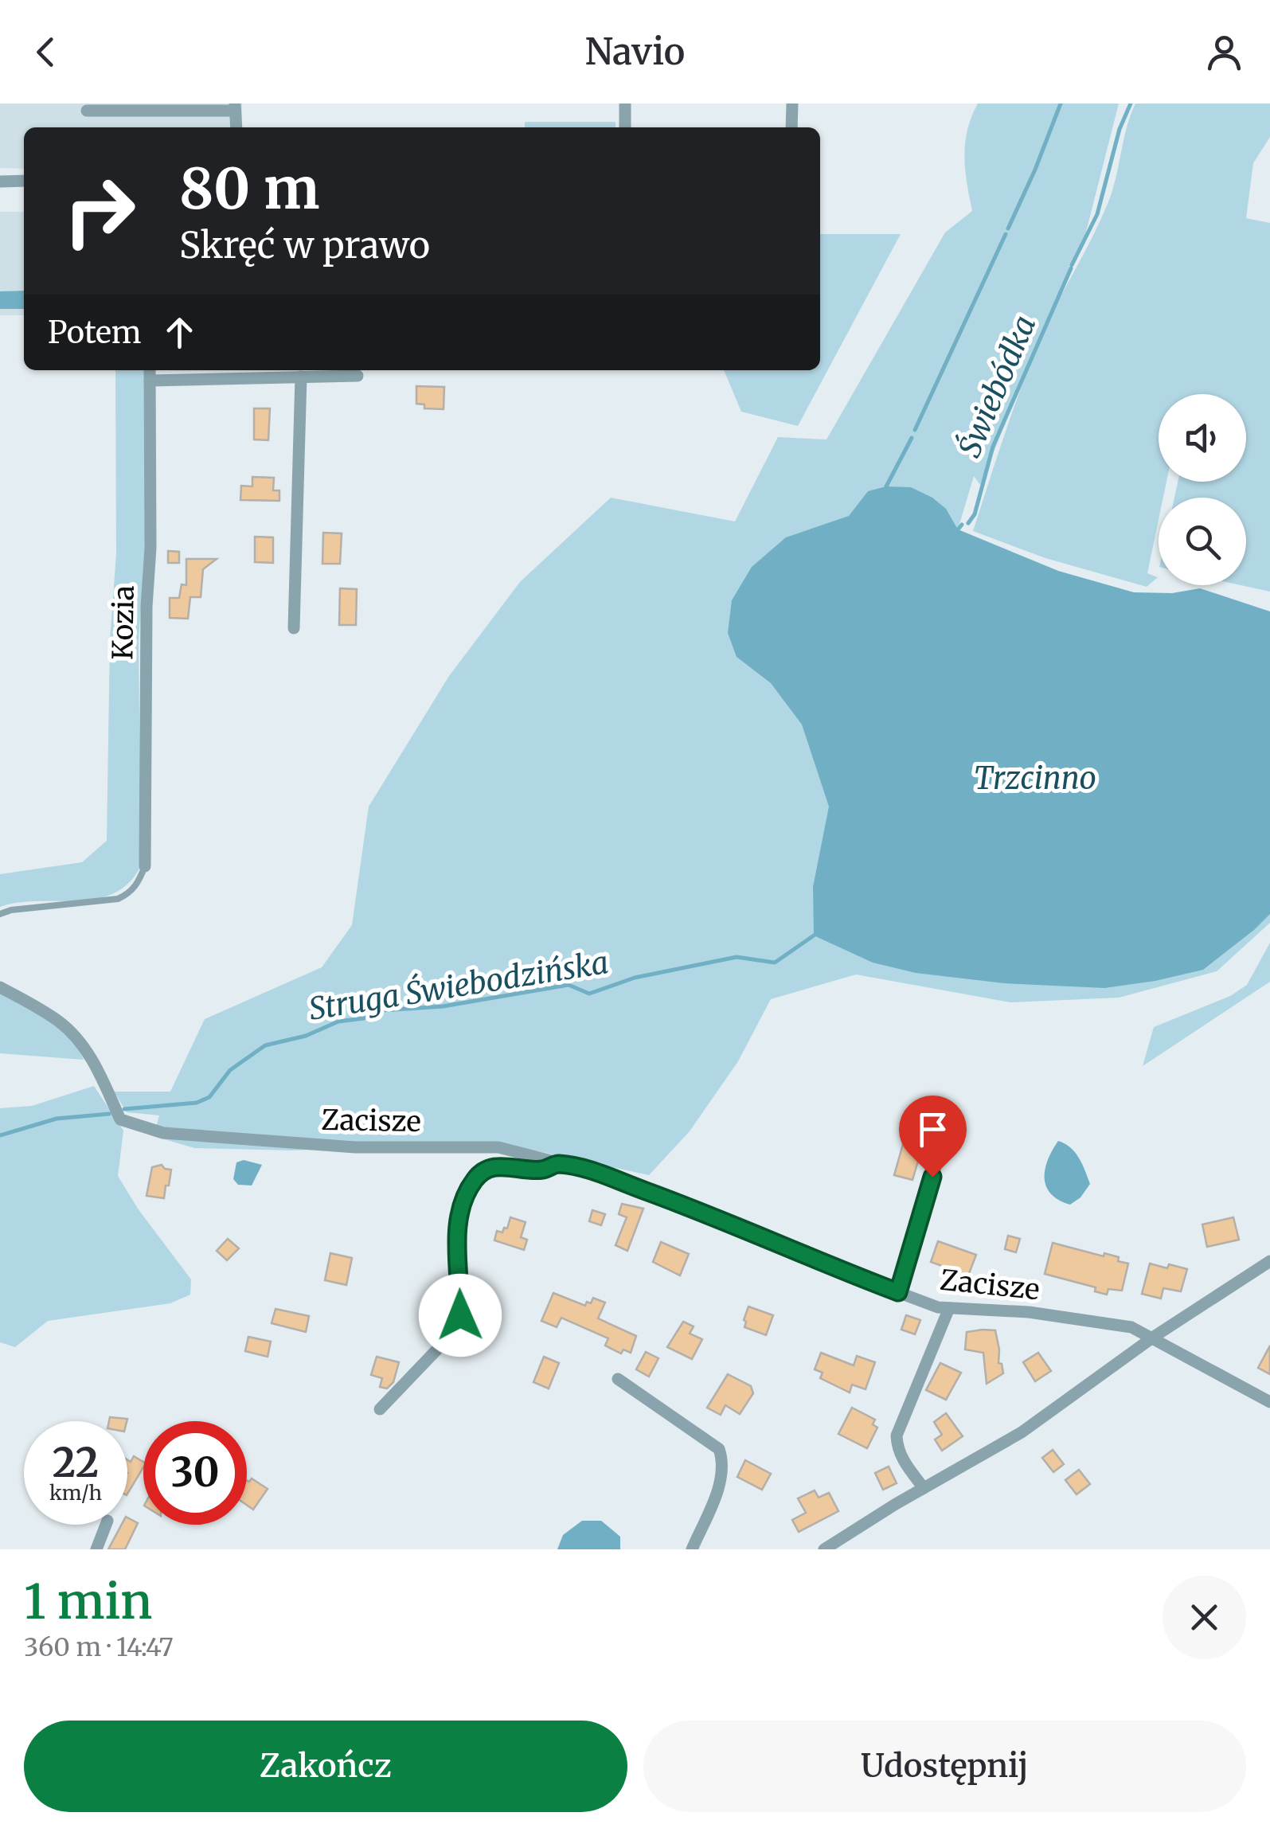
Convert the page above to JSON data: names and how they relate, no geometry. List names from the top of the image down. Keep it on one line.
{"streets":{"street":["Kozia","Zacisze"]},"water":["Świebódka","Trzcinno","Struga Świebodzińska"],"page":{"header":"Navio","turn":["80 m","Skręć w prawo"],"then":"Potem","speed":"22 km/h","limit":"30","heading":["1 min","360 m · 14:47"],"buttons":["Zakończ","Udostępnij"]}}
